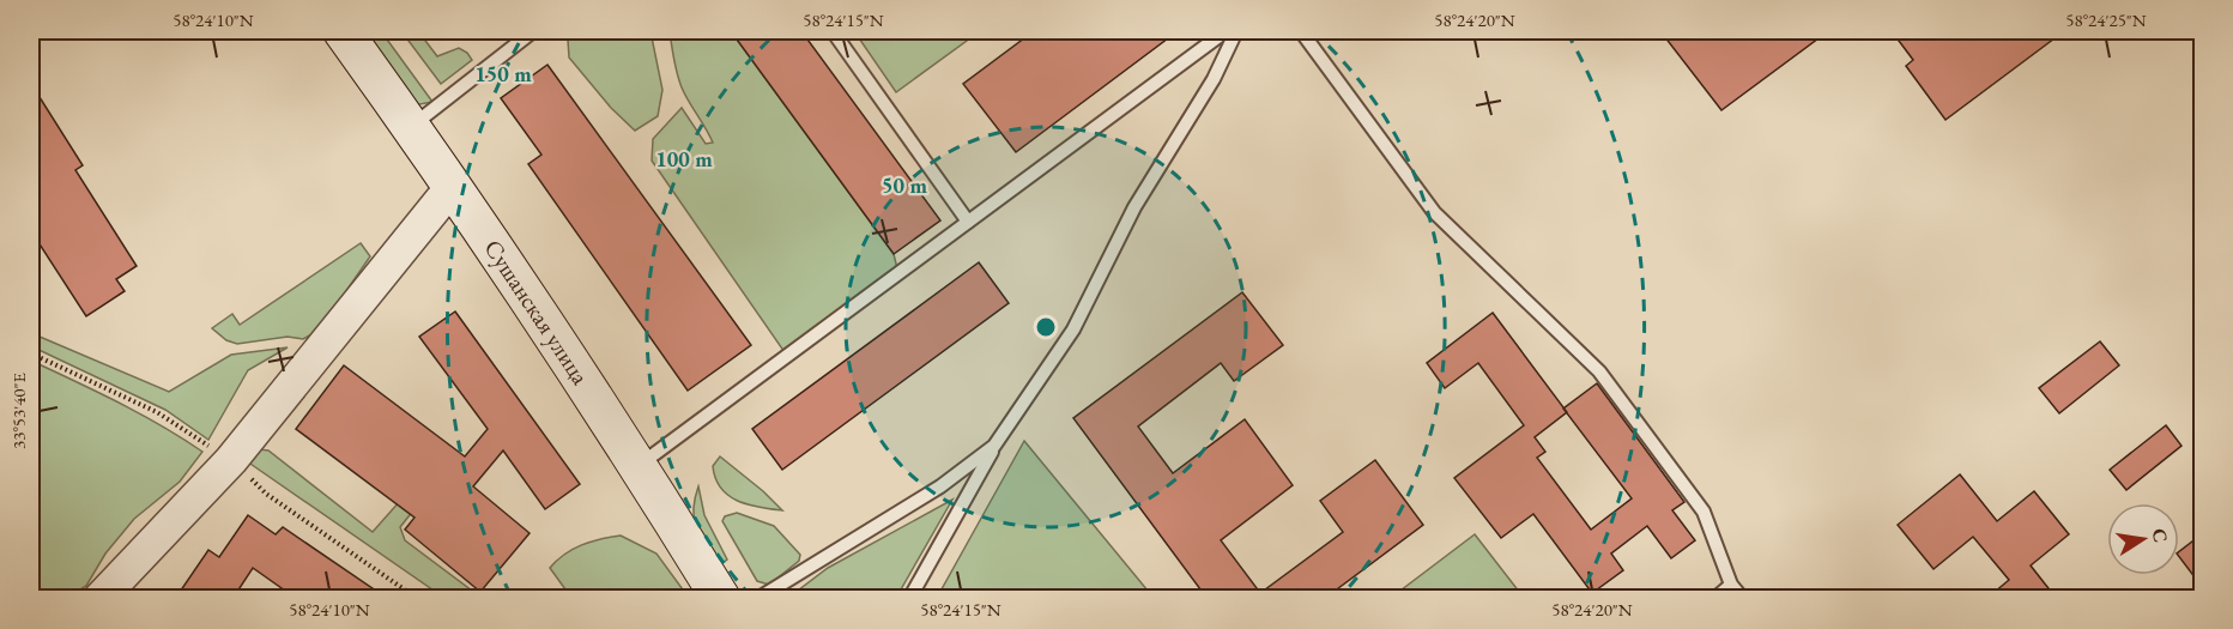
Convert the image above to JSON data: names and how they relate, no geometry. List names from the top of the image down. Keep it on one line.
{"streets":{"main road":["Сушанская улица"]},"north":"right","coordinates":["58°24'10\"N","58°24'15\"N","58°24'20\"N","58°24'25\"N","33°53'40\"E"],"rings":["150 m","100 m","50 m"]}
